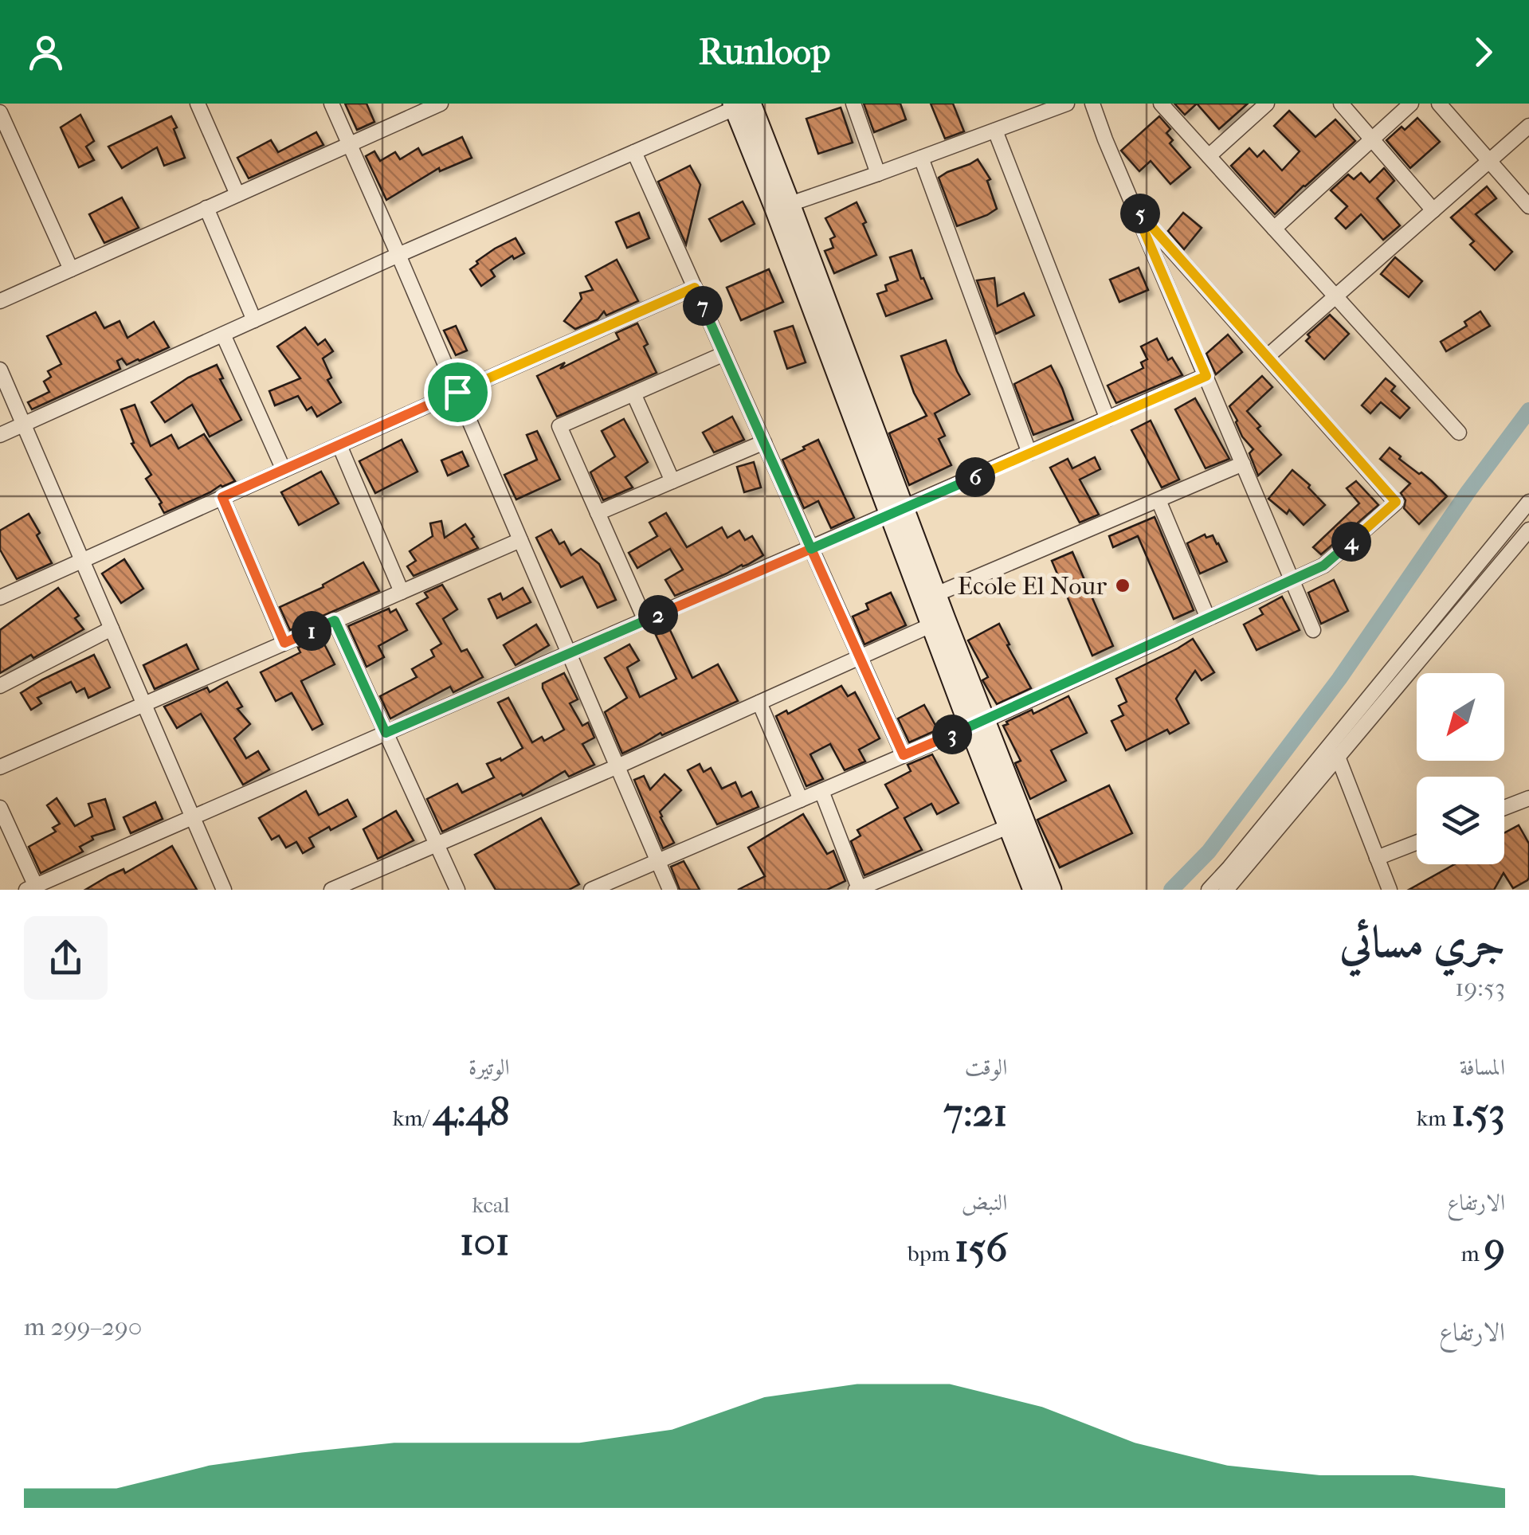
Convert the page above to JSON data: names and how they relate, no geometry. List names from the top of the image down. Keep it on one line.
{"places":["Ecole El Nour"],"north":"bottom left","page":{"header":"Runloop","pins":["5","7","6","4","2","1","3"],"heading":["جري مسائي","19:53"],"stats":[["المسافة","1.53 km"],["الوقت","7:21"],["الوتيرة","4:48 /km"],["الارتفاع","9 m"],["النبض","156 bpm"],["kcal","101"]],"chart":["الارتفاع","290–299 m"]}}
